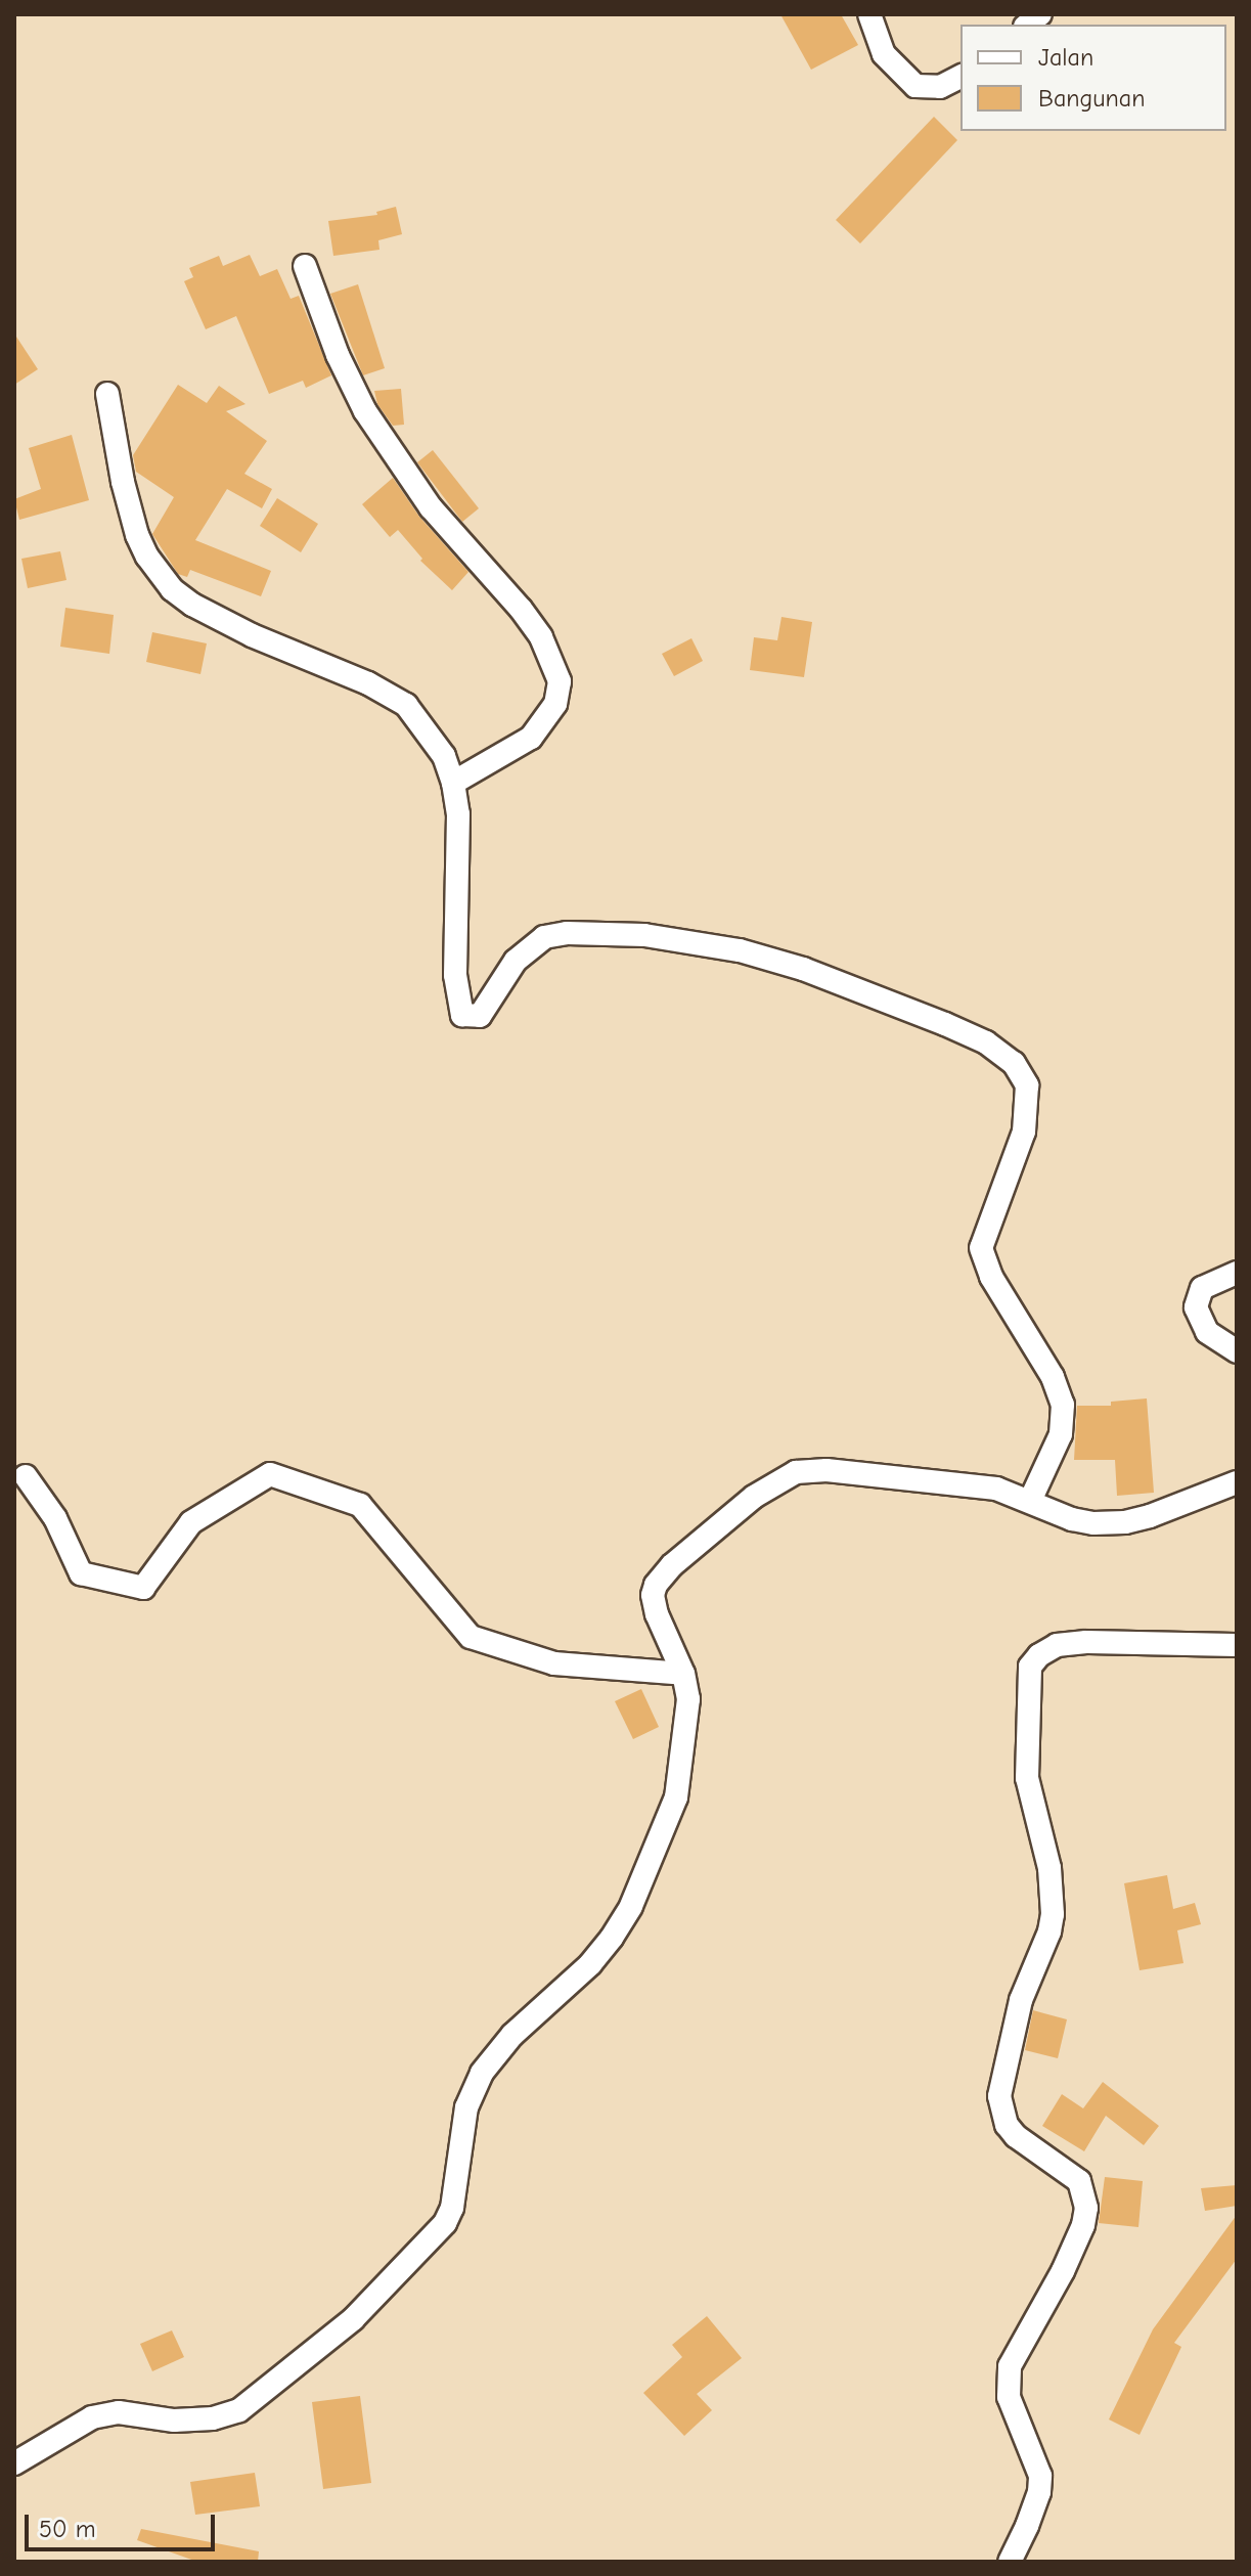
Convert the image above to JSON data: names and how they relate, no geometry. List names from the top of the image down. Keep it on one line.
{"legend":["Jalan","Bangunan"],"scale_bar":"50 m"}
